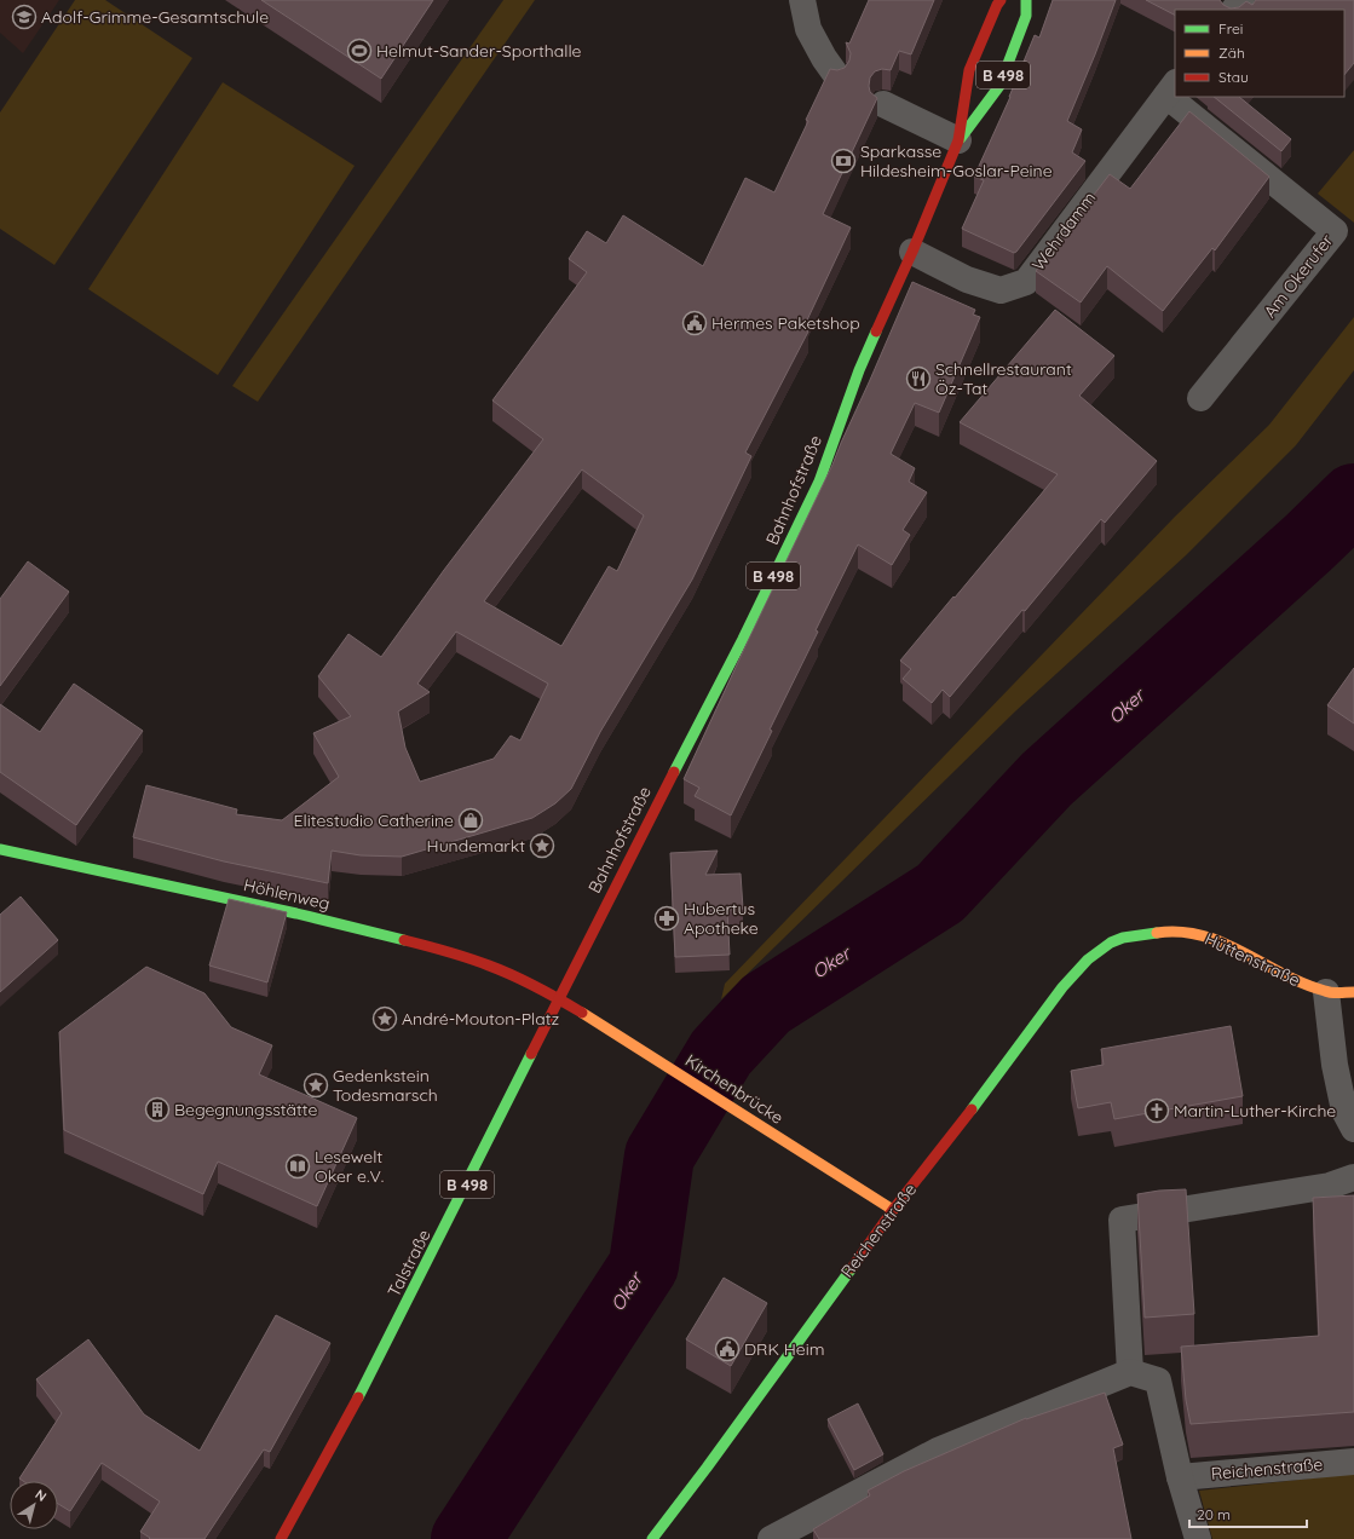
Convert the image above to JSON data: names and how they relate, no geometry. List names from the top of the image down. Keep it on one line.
{"streets":{"street":["B 498","Wehrdamm","Am Okerufer","Bahnhofstraße","Höhlenweg","Hüttenstraße","Kirchenbrücke","Reichenstraße","Talstraße"]},"crossings":[["Wehrdamm","Bahnhofstraße"],["Bahnhofstraße","Höhlenweg"],["Bahnhofstraße","Kirchenbrücke"],["Bahnhofstraße","Talstraße"],["Höhlenweg","Kirchenbrücke"],["Höhlenweg","Talstraße"],["Hüttenstraße","Reichenstraße"],["Kirchenbrücke","Reichenstraße"],["Kirchenbrücke","Talstraße"]],"water":["Oker"],"places":{"school or university":["Adolf-Grimme-Gesamtschule"],"sports":["Helmut-Sander-Sporthalle"],"bank":["Sparkasse Hildesheim-Goslar-Peine"],"public building":["Hermes Paketshop","DRK Heim"],"restaurant":["Schnellrestaurant Öz-Tat"],"shop":["Elitestudio Catherine"],"place":["Hundemarkt","André-Mouton-Platz","Gedenkstein Todesmarsch"],"pharmacy":["Hubertus Apotheke"],"building":["Begegnungsstätte"],"church":["Martin-Luther-Kirche"],"library":["Lesewelt Oker e.V."]},"legend":["Frei","Zäh","Stau"],"scale_bar":"20 m","north":"top right"}
